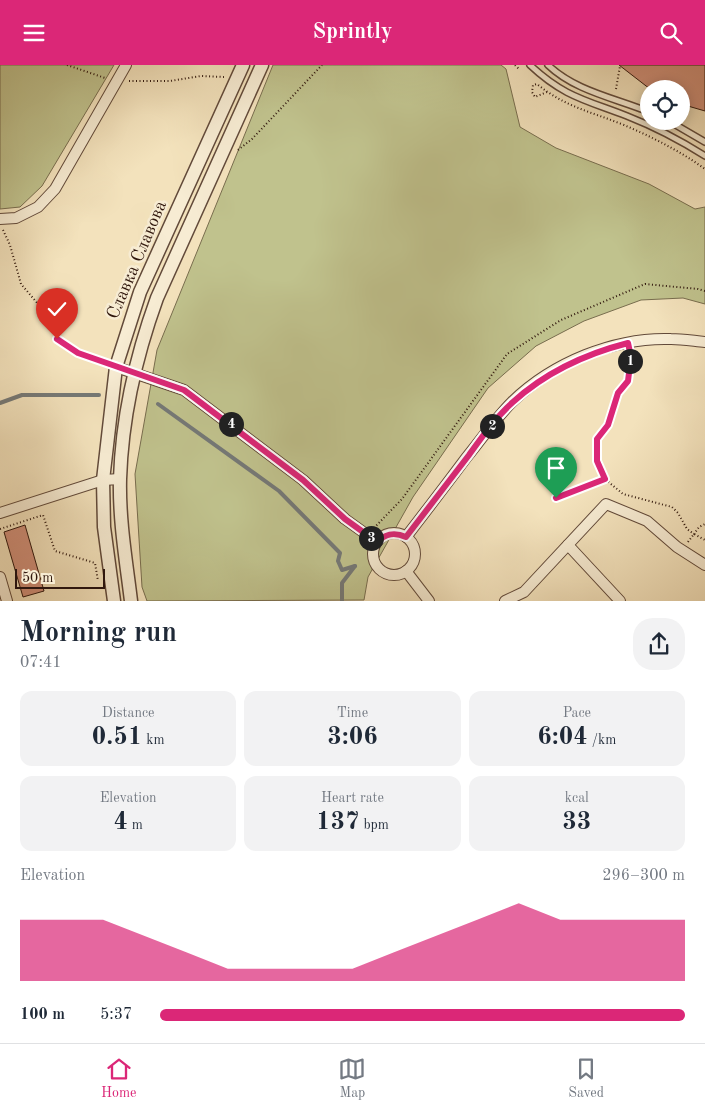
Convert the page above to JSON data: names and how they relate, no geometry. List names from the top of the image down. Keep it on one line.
{"streets":{"street":["Славка Славова"]},"scale_bar":"50 m","page":{"header":"Sprintly","pins":["1","4","2","3"],"scale":"50 m","heading":["Morning run","07:41"],"stats":[["Distance","0.51 km"],["Time","3:06"],["Pace","6:04 /km"],["Elevation","4 m"],["Heart rate","137 bpm"],["kcal","33"]],"chart":["Elevation","296–300 m"],"list":[{"name":"100 m","note":"5:37"}],"tabs":["Home","Map","Saved"]}}
